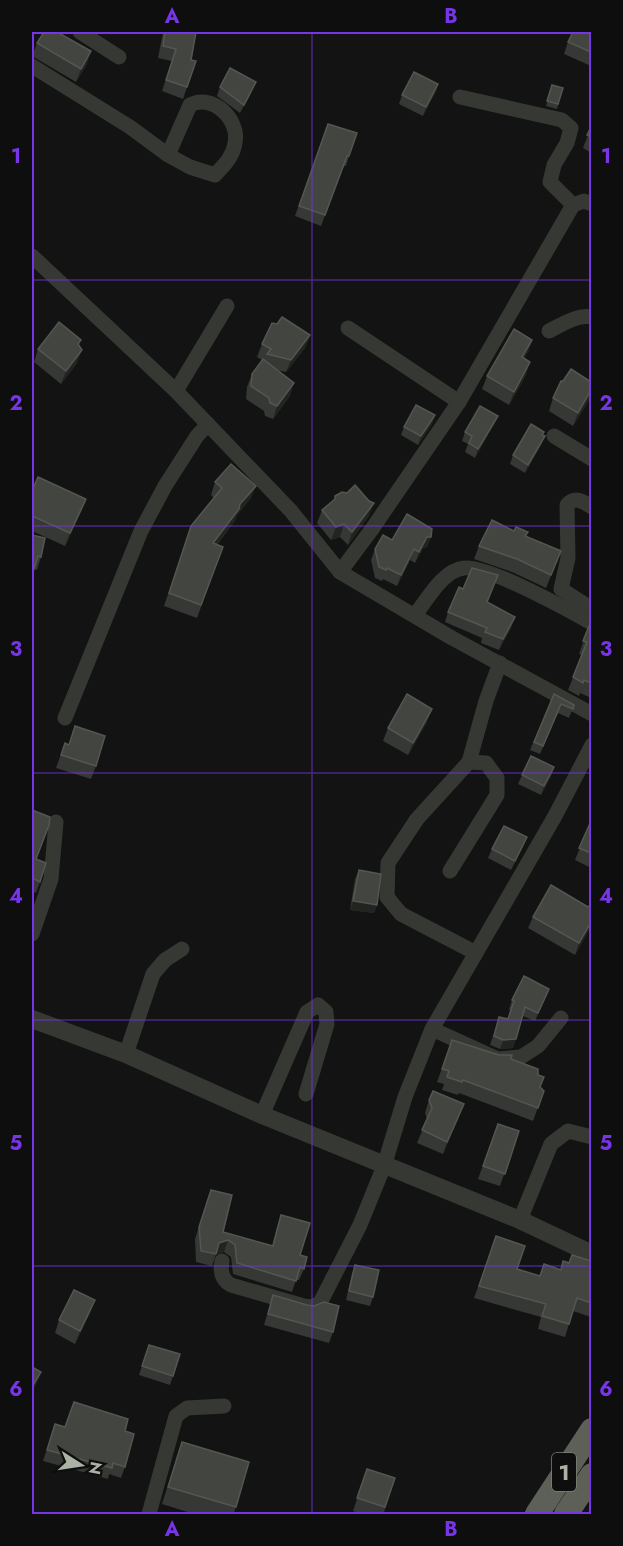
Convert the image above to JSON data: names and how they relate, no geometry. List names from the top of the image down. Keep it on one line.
{"streets":{"highway":["1"]},"north":"right","grid":{"columns":["A","B"],"rows":["1","2","3","4","5","6"]}}
